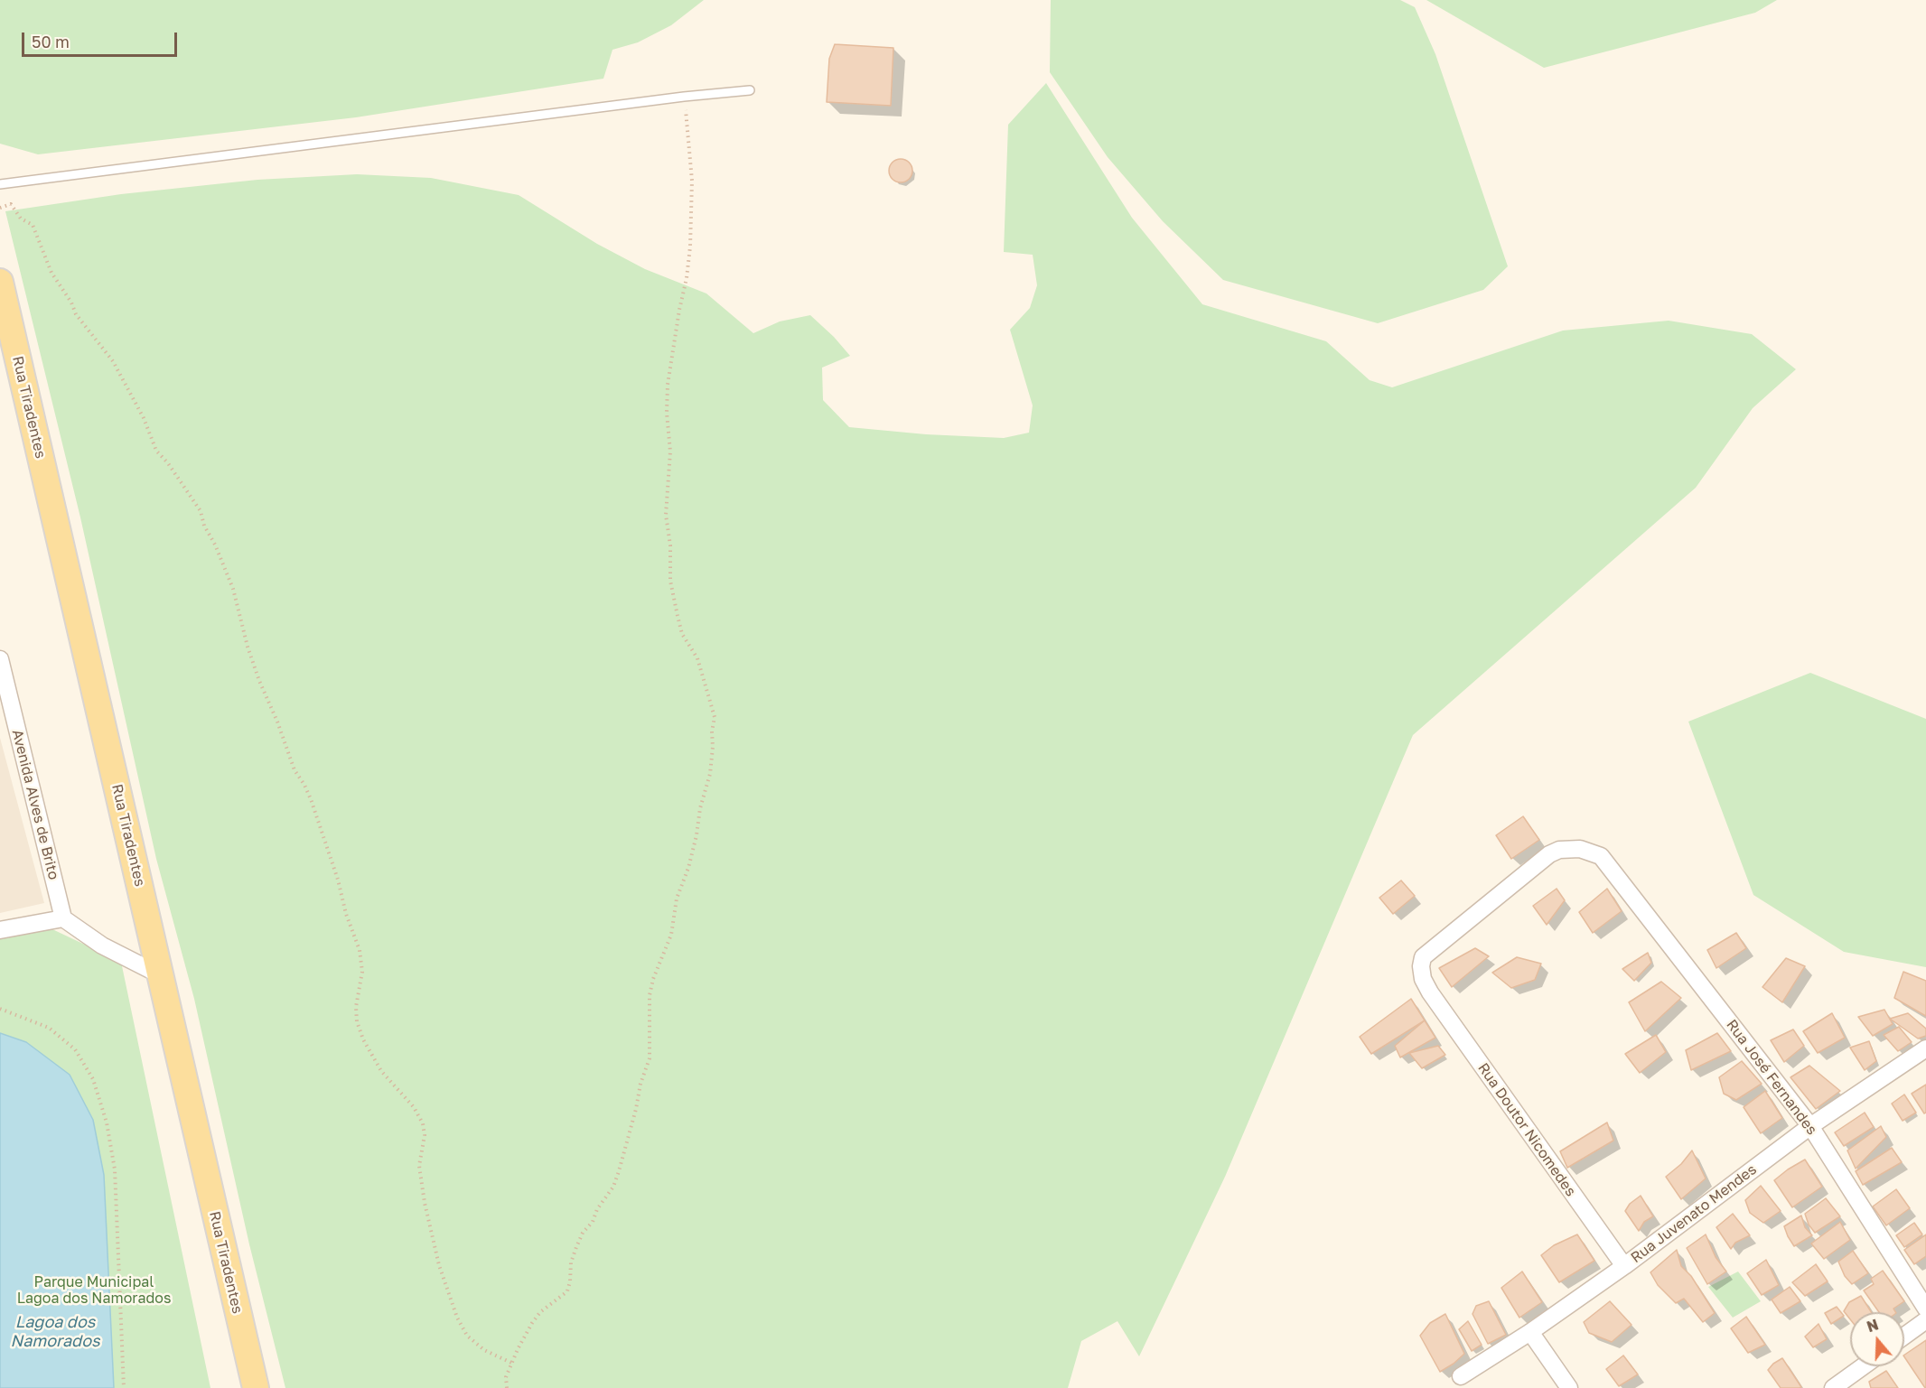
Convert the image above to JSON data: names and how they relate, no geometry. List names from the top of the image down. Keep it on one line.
{"streets":{"main road":["Rua Tiradentes"],"street":["Avenida Alves de Brito","Rua José Fernandes","Rua Doutor Nicomedes","Rua Juvenato Mendes"]},"crossings":[["Rua José Fernandes","Rua Doutor Nicomedes"],["Rua José Fernandes","Rua Juvenato Mendes"],["Rua Doutor Nicomedes","Rua Juvenato Mendes"]],"water":["Lagoa dos Namorados"],"parks":["Parque Municipal Lagoa dos Namorados"],"scale_bar":"50 m","north":"top"}
